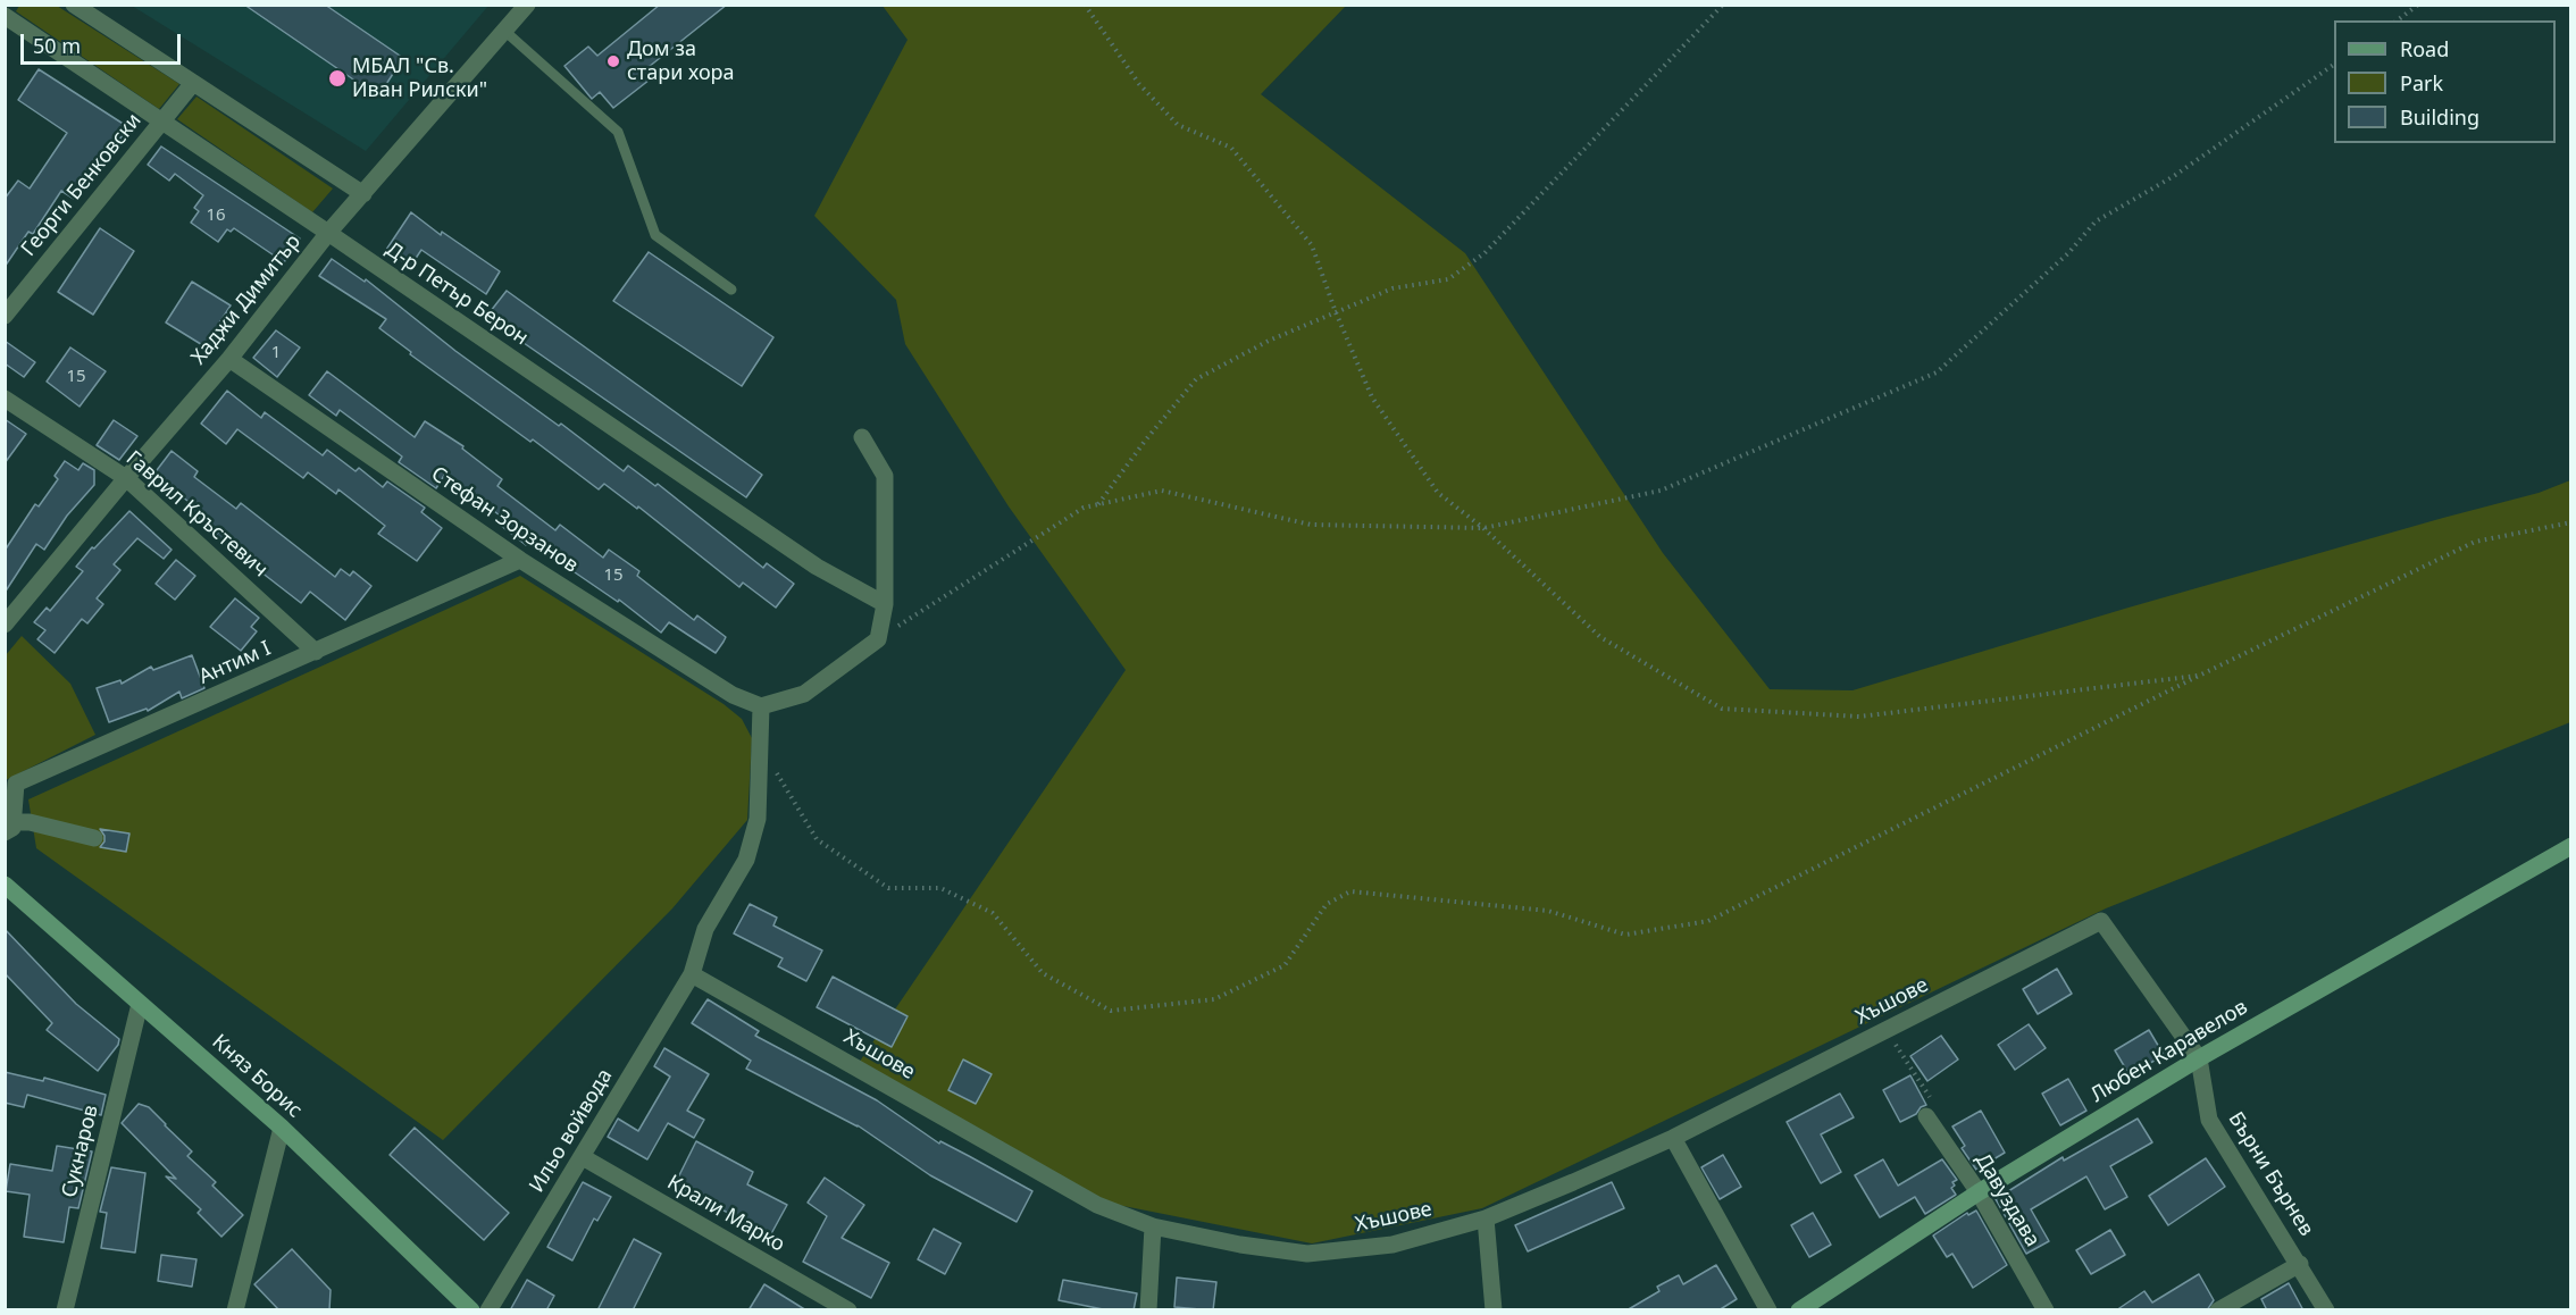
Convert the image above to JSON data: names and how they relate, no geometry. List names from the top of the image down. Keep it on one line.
{"streets":{"street":["Георги Бенковски","Д-р Петър Берон","Хаджи Димитър","Гаврил Кръстевич","Стефан Зорзанов","Антим I","Хъшове","Любен Каравелов","Княз Борис","Ильо войвода","Сукнаров","Бърни Бърнев","Давуздава","Крали Марко"]},"crossings":[["Георги Бенковски","Д-р Петър Берон"],["Д-р Петър Берон","Хаджи Димитър"],["Хаджи Димитър","Гаврил Кръстевич"],["Хаджи Димитър","Стефан Зорзанов"],["Гаврил Кръстевич","Антим I"],["Стефан Зорзанов","Антим I"],["Стефан Зорзанов","Ильо войвода"],["Хъшове","Ильо войвода"],["Хъшове","Бърни Бърнев"],["Любен Каравелов","Бърни Бърнев"],["Любен Каравелов","Давуздава"],["Княз Борис","Сукнаров"],["Ильо войвода","Крали Марко"]],"places":["Дом за стари хора","МБАЛ \"Св. Иван Рилски\""],"house_numbers":["16","1","15","15"],"legend":["Road","Park","Building"],"scale_bar":"50 m"}
